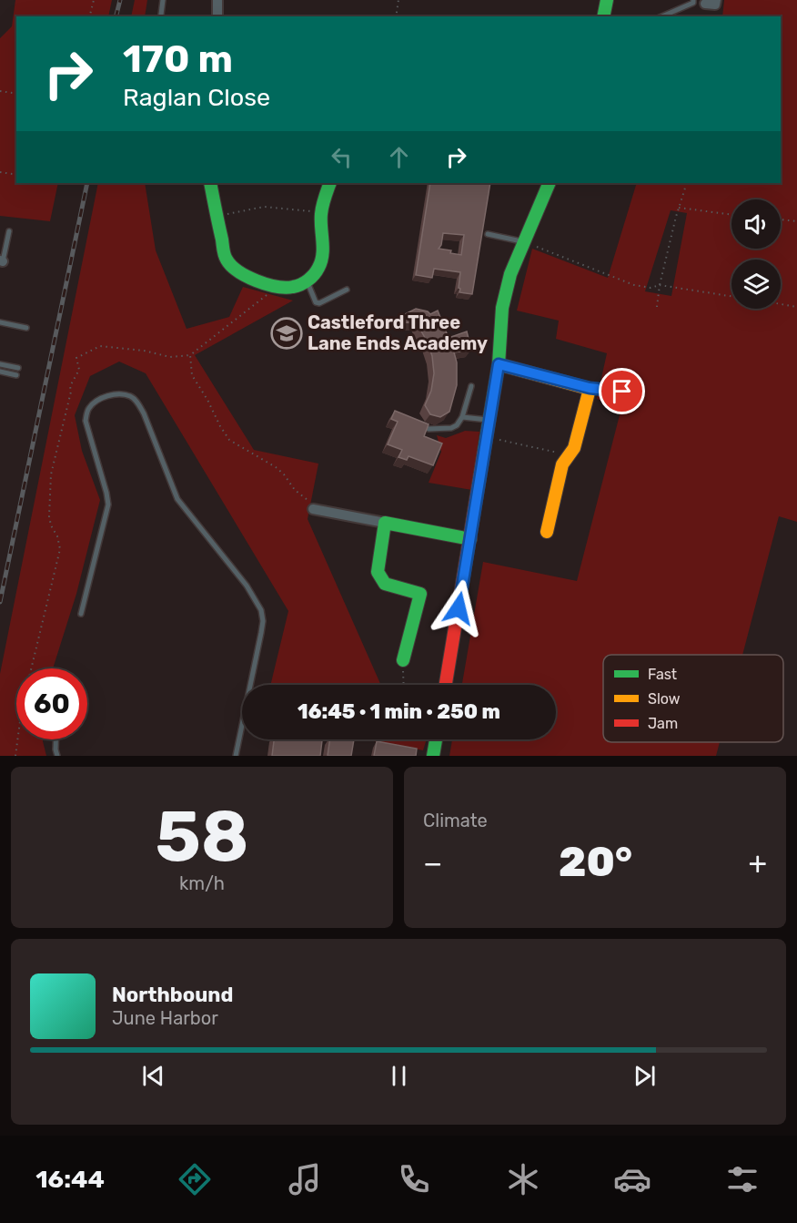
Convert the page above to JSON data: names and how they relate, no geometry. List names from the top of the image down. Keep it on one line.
{"places":{"school or university":["Castleford Three Lane Ends Academy"]},"legend":["Fast","Slow","Jam"],"page":{"turn":["170 m","Raglan Close"],"limit":"60","trip":"16:45 · 1 min · 250 m","tile":[["58","km/h"],"Climate"],"heat":["−","20°","+"],"song":["Northbound","June Harbor"],"tabs":"16:44"}}
